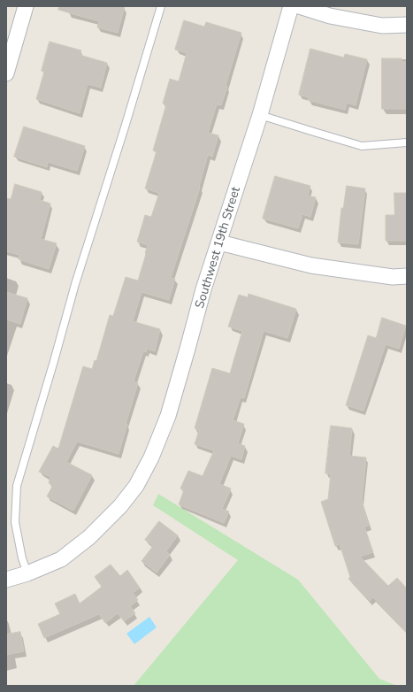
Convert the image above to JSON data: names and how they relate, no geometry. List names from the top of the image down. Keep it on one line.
{"streets":{"street":["Southwest 19th Street"]}}
